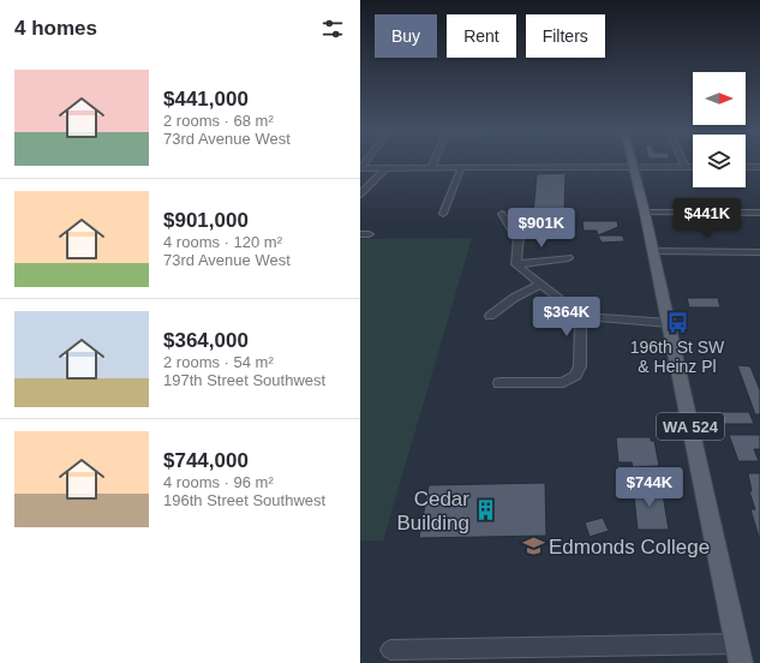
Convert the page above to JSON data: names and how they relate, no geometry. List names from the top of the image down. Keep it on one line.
{"streets":{"main road":["WA 524"]},"places":{"bus stop":["196th St SW & Heinz Pl"],"building":["Cedar Building"],"school or university":["Edmonds College"]},"north":"right","page":{"heading":"4 homes","chip":["Buy","Rent","Filters"],"list":[{"name":"$441,000","note":"2 rooms · 68 m² · 73rd Avenue West"},{"name":"$901,000","note":"4 rooms · 120 m² · 73rd Avenue West"},{"name":"$364,000","note":"2 rooms · 54 m² · 197th Street Southwest"},{"name":"$744,000","note":"4 rooms · 96 m² · 196th Street Southwest"}],"price":["$441K","$901K","$364K","$744K"]}}
